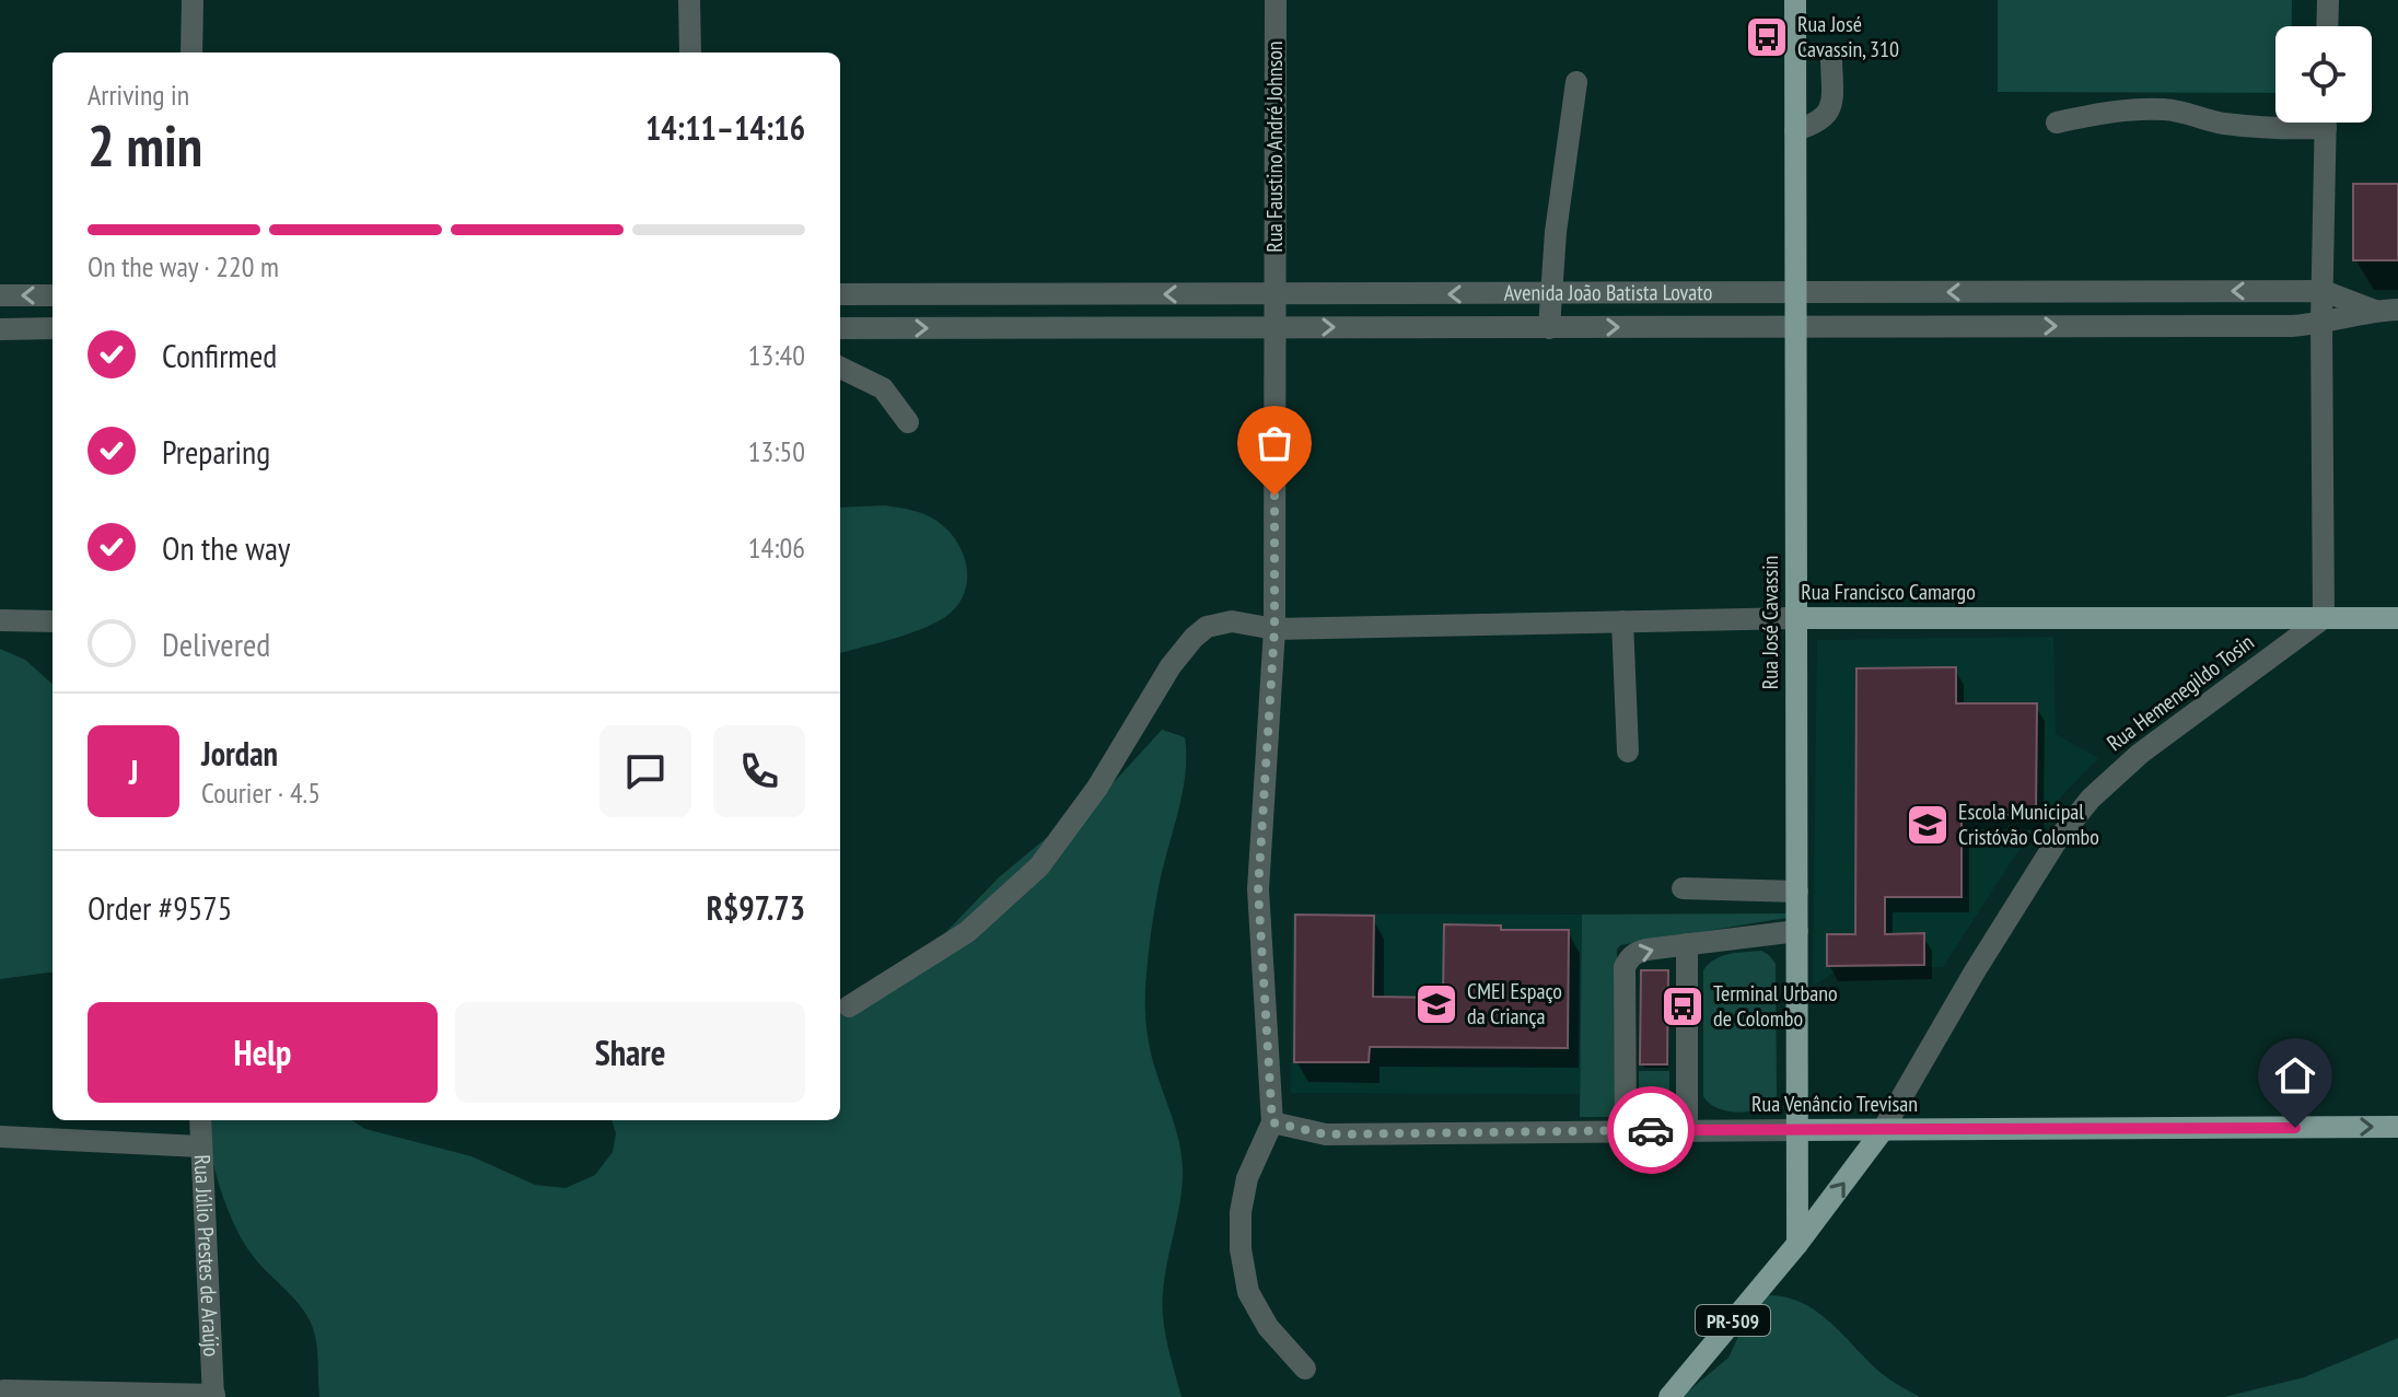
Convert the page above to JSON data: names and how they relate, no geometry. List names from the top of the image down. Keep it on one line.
{"streets":{"main road":["Rua Francisco Camargo","Rua José Cavassin","Rua Hemenegildo Tosin","Rua Venâncio Trevisan","PR-509"],"street":["Rua Faustino André Johnson","Avenida João Batista Lovato","Rua Júlio Prestes de Araújo"]},"crossings":[["Rua Faustino André Johnson","Avenida João Batista Lovato"],["Rua Faustino André Johnson","Rua Francisco Camargo"],["Rua Faustino André Johnson","Rua Venâncio Trevisan"],["Avenida João Batista Lovato","Rua José Cavassin"],["Rua Francisco Camargo","Rua José Cavassin"],["Rua Francisco Camargo","Rua Hemenegildo Tosin"],["Rua José Cavassin","Rua Hemenegildo Tosin"],["Rua José Cavassin","Rua Venâncio Trevisan"],["Rua José Cavassin","PR-509"],["Rua Hemenegildo Tosin","Rua Venâncio Trevisan"],["Rua Hemenegildo Tosin","PR-509"]],"one_way":["Rua Venâncio Trevisan"],"places":{"bus stop":["Rua José Cavassin, 310","Terminal Urbano de Colombo"],"school or university":["Escola Municipal Cristóvão Colombo","CMEI Espaço da Criança"]},"page":{"heading":["2 min","Arriving in","14:11–14:16"],"panel":["Jordan","Courier · 4.5","Order #9575","R$97.73"],"bar":"On the way · 220 m","list":[["Confirmed","13:40"],["Preparing","13:50"],["On the way","14:06"],"Delivered"],"round":"J","buttons":["Help","Share"]}}
